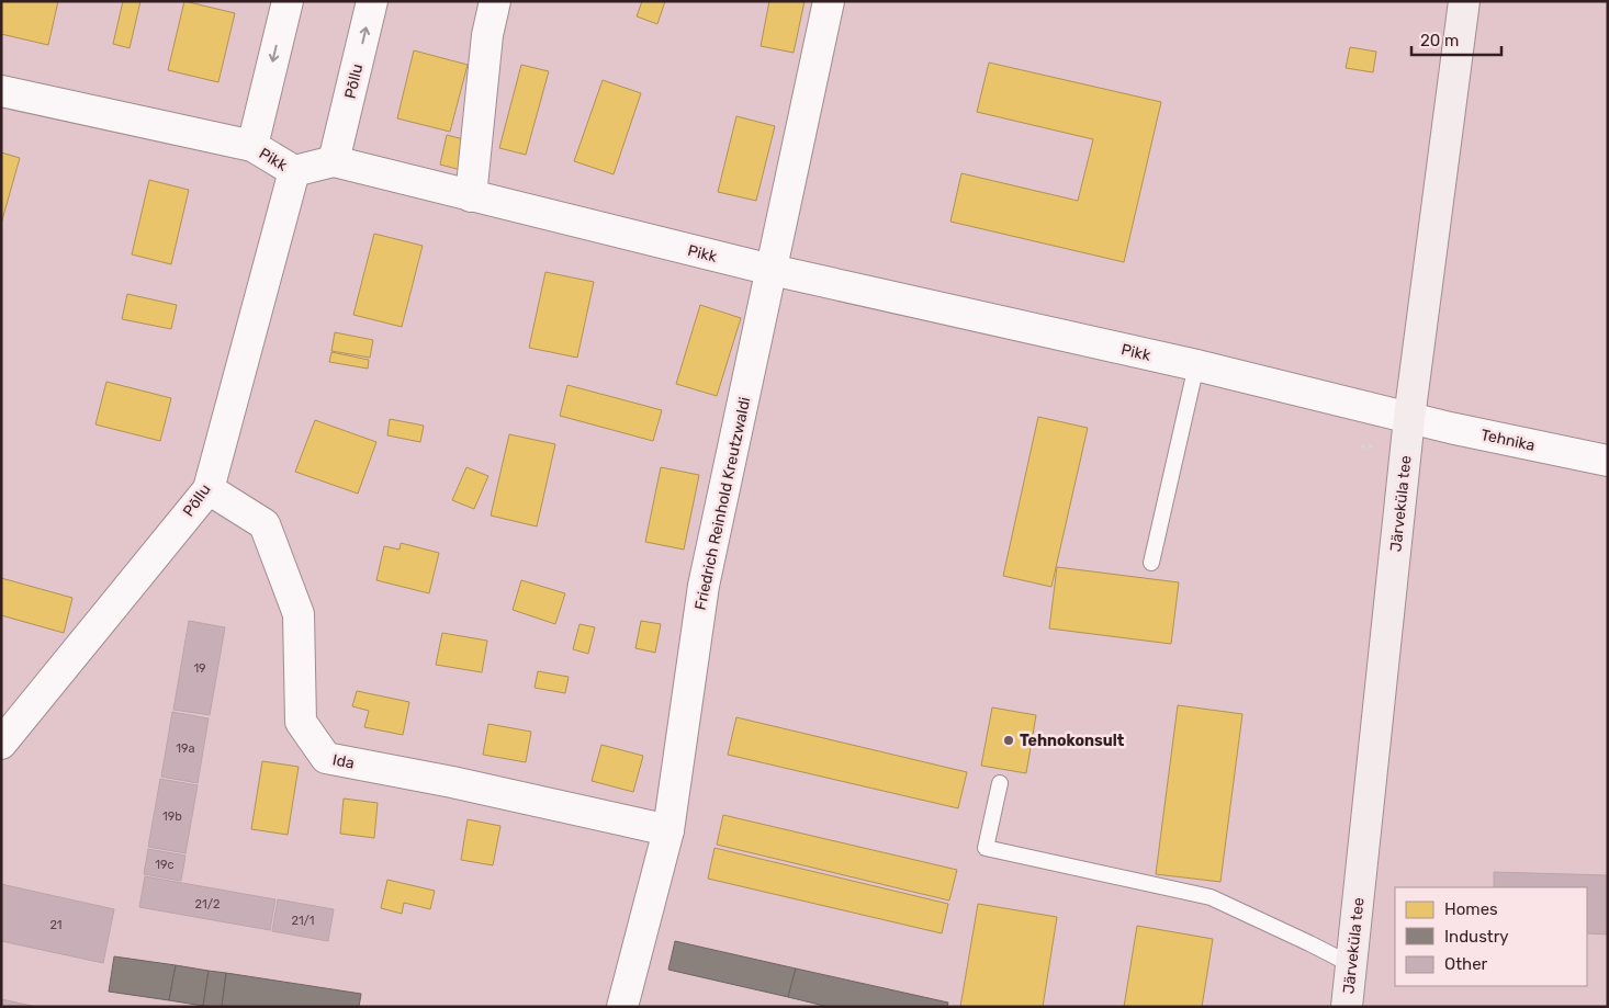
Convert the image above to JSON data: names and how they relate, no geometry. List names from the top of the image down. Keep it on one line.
{"streets":{"main road":["Järveküla tee"],"street":["Põllu","Pikk","Tehnika","Friedrich Reinhold Kreutzwaldi","Ida"]},"crossings":[["Põllu","Pikk"],["Põllu","Ida"],["Pikk","Tehnika"],["Pikk","Friedrich Reinhold Kreutzwaldi"],["Pikk","Järveküla tee"],["Tehnika","Järveküla tee"],["Friedrich Reinhold Kreutzwaldi","Ida"]],"places":["Tehnokonsult"],"house_numbers":["19","19a","19b","19c","21/2","21/1","21"],"legend":["Homes","Industry","Other"],"scale_bar":"20 m"}
